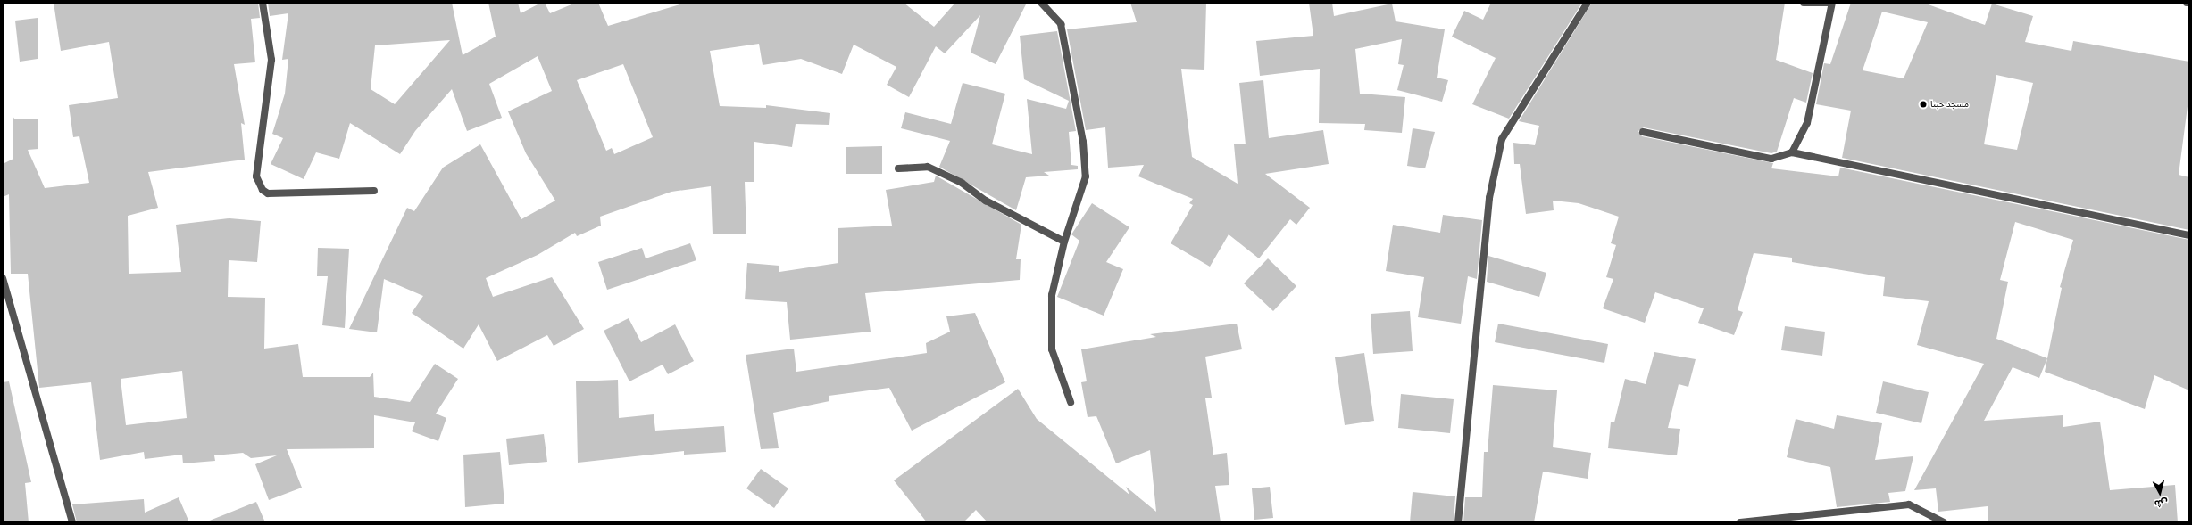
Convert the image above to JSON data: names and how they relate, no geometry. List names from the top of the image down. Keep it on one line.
{"places":["مسجد حبنا"],"north":"bottom"}
